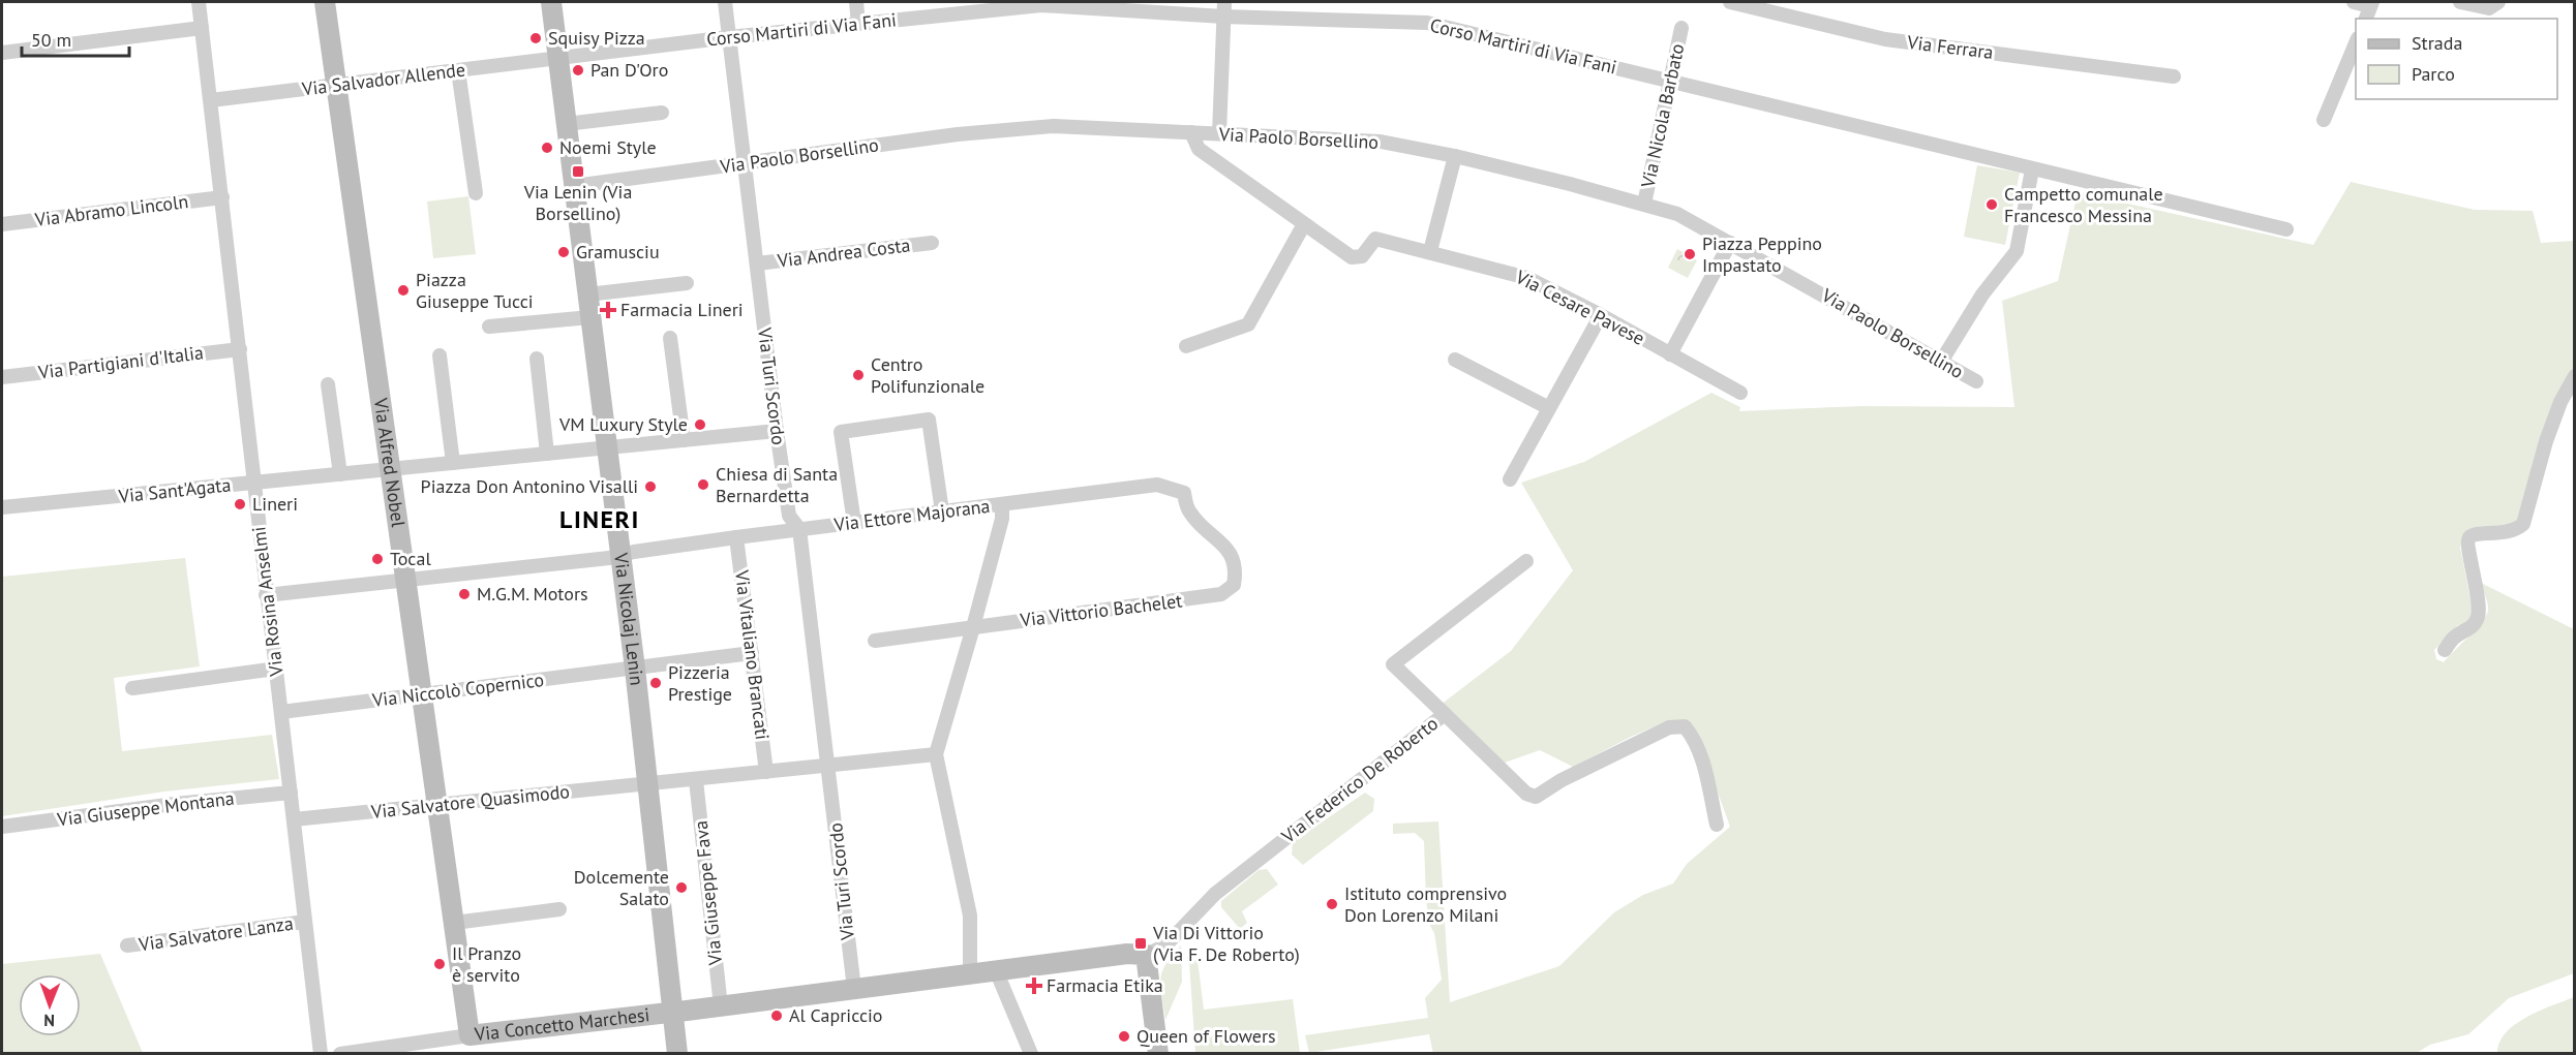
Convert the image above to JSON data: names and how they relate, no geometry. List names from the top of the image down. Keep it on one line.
{"streets":{"main road":["Via Alfred Nobel","Via Nicolaj Lenin","Via Concetto Marchesi"],"street":["Corso Martiri di Via Fani","Via Ferrara","Via Salvador Allende","Via Nicola Barbato","Via Paolo Borsellino","Via Abramo Lincoln","Via Andrea Costa","Via Cesare Pavese","Via Partigiani d'Italia","Via Turi Scordo","Via Sant'Agata","Via Ettore Majorana","Via Rosina Anselmi","Via Vittorio Bachelet","Via Vitaliano Brancati","Via Niccolò Copernico","Via Federico De Roberto","Via Salvatore Quasimodo","Via Giuseppe Montana","Via Giuseppe Fava","Via Salvatore Lanza"]},"crossings":[["Corso Martiri di Via Fani","Via Salvador Allende"],["Corso Martiri di Via Fani","Via Nicola Barbato"],["Corso Martiri di Via Fani","Via Turi Scordo"],["Corso Martiri di Via Fani","Via Nicolaj Lenin"],["Via Salvador Allende","Via Alfred Nobel"],["Via Salvador Allende","Via Rosina Anselmi"],["Via Salvador Allende","Via Nicolaj Lenin"],["Via Nicola Barbato","Via Paolo Borsellino"],["Via Paolo Borsellino","Via Turi Scordo"],["Via Paolo Borsellino","Via Nicolaj Lenin"],["Via Abramo Lincoln","Via Rosina Anselmi"],["Via Andrea Costa","Via Turi Scordo"],["Via Partigiani d'Italia","Via Rosina Anselmi"],["Via Turi Scordo","Via Sant'Agata"],["Via Turi Scordo","Via Ettore Majorana"],["Via Turi Scordo","Via Salvatore Quasimodo"],["Via Turi Scordo","Via Concetto Marchesi"],["Via Alfred Nobel","Via Sant'Agata"],["Via Alfred Nobel","Via Ettore Majorana"],["Via Alfred Nobel","Via Niccolò Copernico"],["Via Alfred Nobel","Via Salvatore Quasimodo"],["Via Alfred Nobel","Via Concetto Marchesi"],["Via Sant'Agata","Via Rosina Anselmi"],["Via Sant'Agata","Via Nicolaj Lenin"],["Via Ettore Majorana","Via Rosina Anselmi"],["Via Ettore Majorana","Via Vittorio Bachelet"],["Via Ettore Majorana","Via Nicolaj Lenin"],["Via Ettore Majorana","Via Vitaliano Brancati"],["Via Rosina Anselmi","Via Niccolò Copernico"],["Via Rosina Anselmi","Via Salvatore Quasimodo"],["Via Rosina Anselmi","Via Giuseppe Montana"],["Via Rosina Anselmi","Via Salvatore Lanza"],["Via Nicolaj Lenin","Via Niccolò Copernico"],["Via Nicolaj Lenin","Via Salvatore Quasimodo"],["Via Nicolaj Lenin","Via Concetto Marchesi"],["Via Vitaliano Brancati","Via Niccolò Copernico"],["Via Vitaliano Brancati","Via Salvatore Quasimodo"],["Via Federico De Roberto","Via Concetto Marchesi"],["Via Salvatore Quasimodo","Via Giuseppe Fava"],["Via Giuseppe Fava","Via Concetto Marchesi"]],"districts":["LINERI"],"places":{"other":["Squisy Pizza","Pan D'Oro","Noemi Style","Campetto comunale Francesco Messina","Gramusciu","Piazza Peppino Impastato","Piazza Giuseppe Tucci","Centro Polifunzionale","VM Luxury Style","Chiesa di Santa Bernardetta","Piazza Don Antonino Visalli","Lineri","Tocal","M.G.M. Motors","Pizzeria Prestige","Dolcemente Salato","Istituto comprensivo Don Lorenzo Milani","Il Pranzo è servito","Al Capriccio","Queen of Flowers"],"transit":["Via Lenin (Via Borsellino)","Via Di Vittorio (Via F. De Roberto)"],"health":["Farmacia Lineri","Farmacia Etika"]},"legend":["Strada","Parco"],"scale_bar":"50 m","north":"bottom"}
